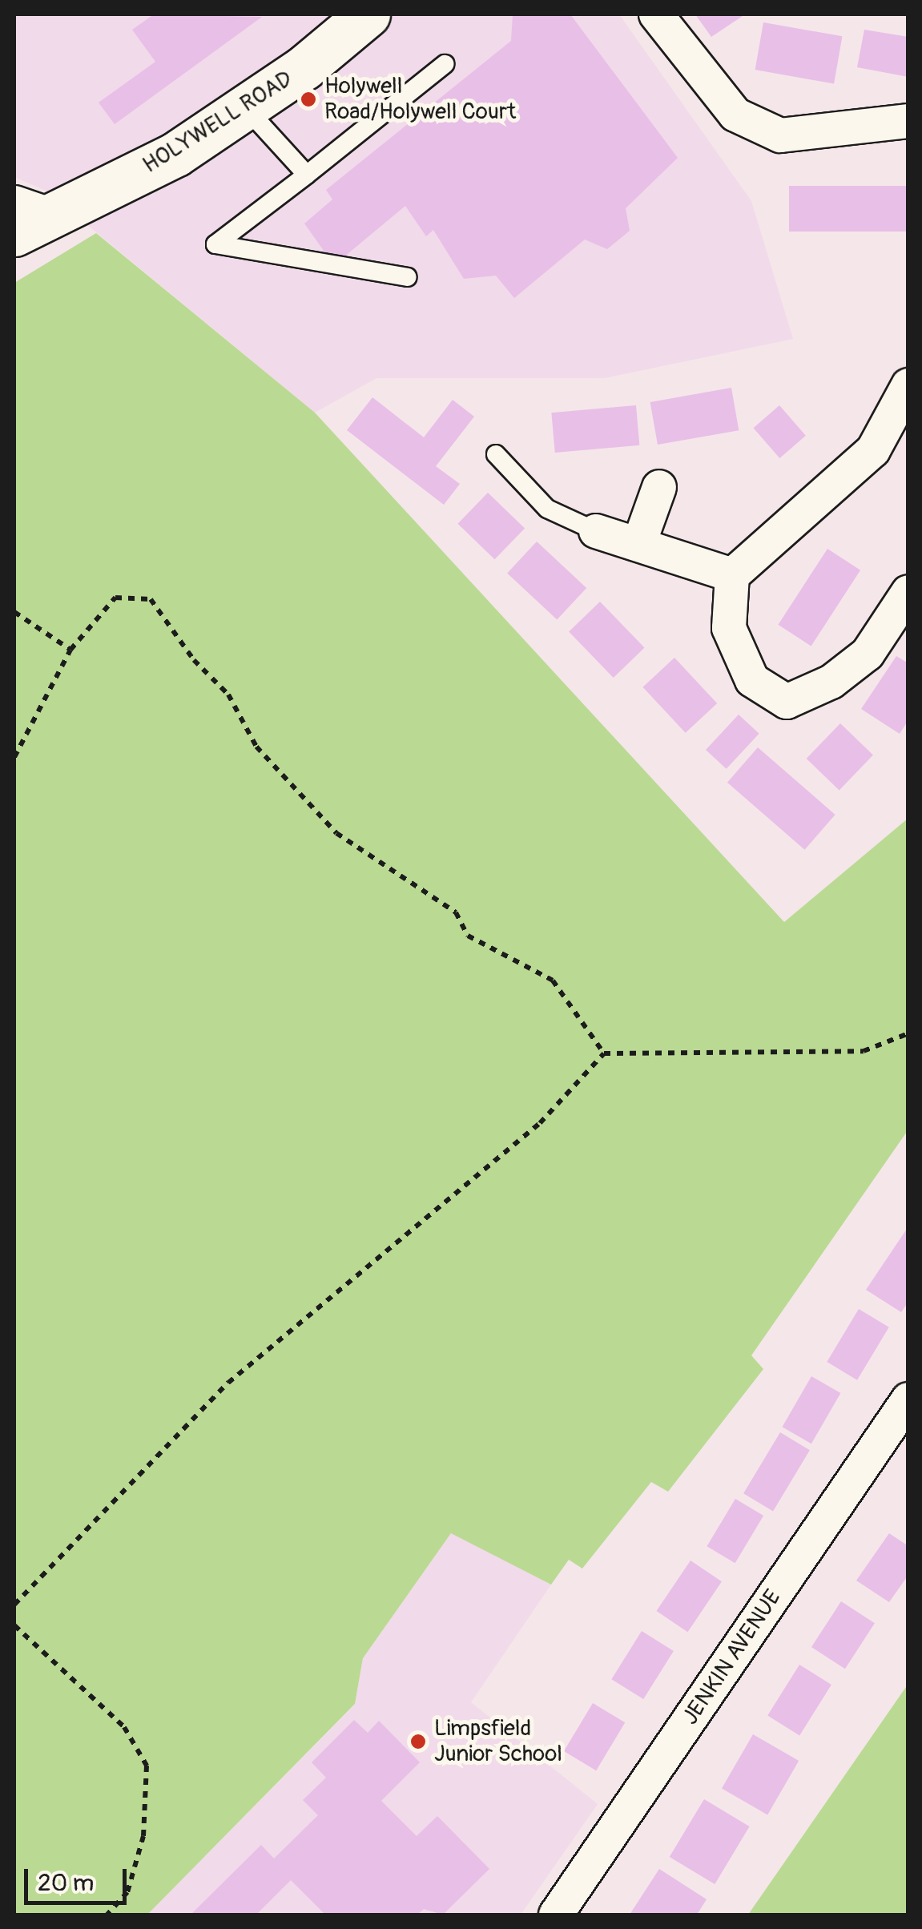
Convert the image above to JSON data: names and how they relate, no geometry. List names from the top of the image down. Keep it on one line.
{"streets":{"main road":["HOLYWELL ROAD"],"street":["JENKIN AVENUE"]},"places":["Holywell Road/Holywell Court","Limpsfield Junior School"],"scale_bar":"20 m"}
